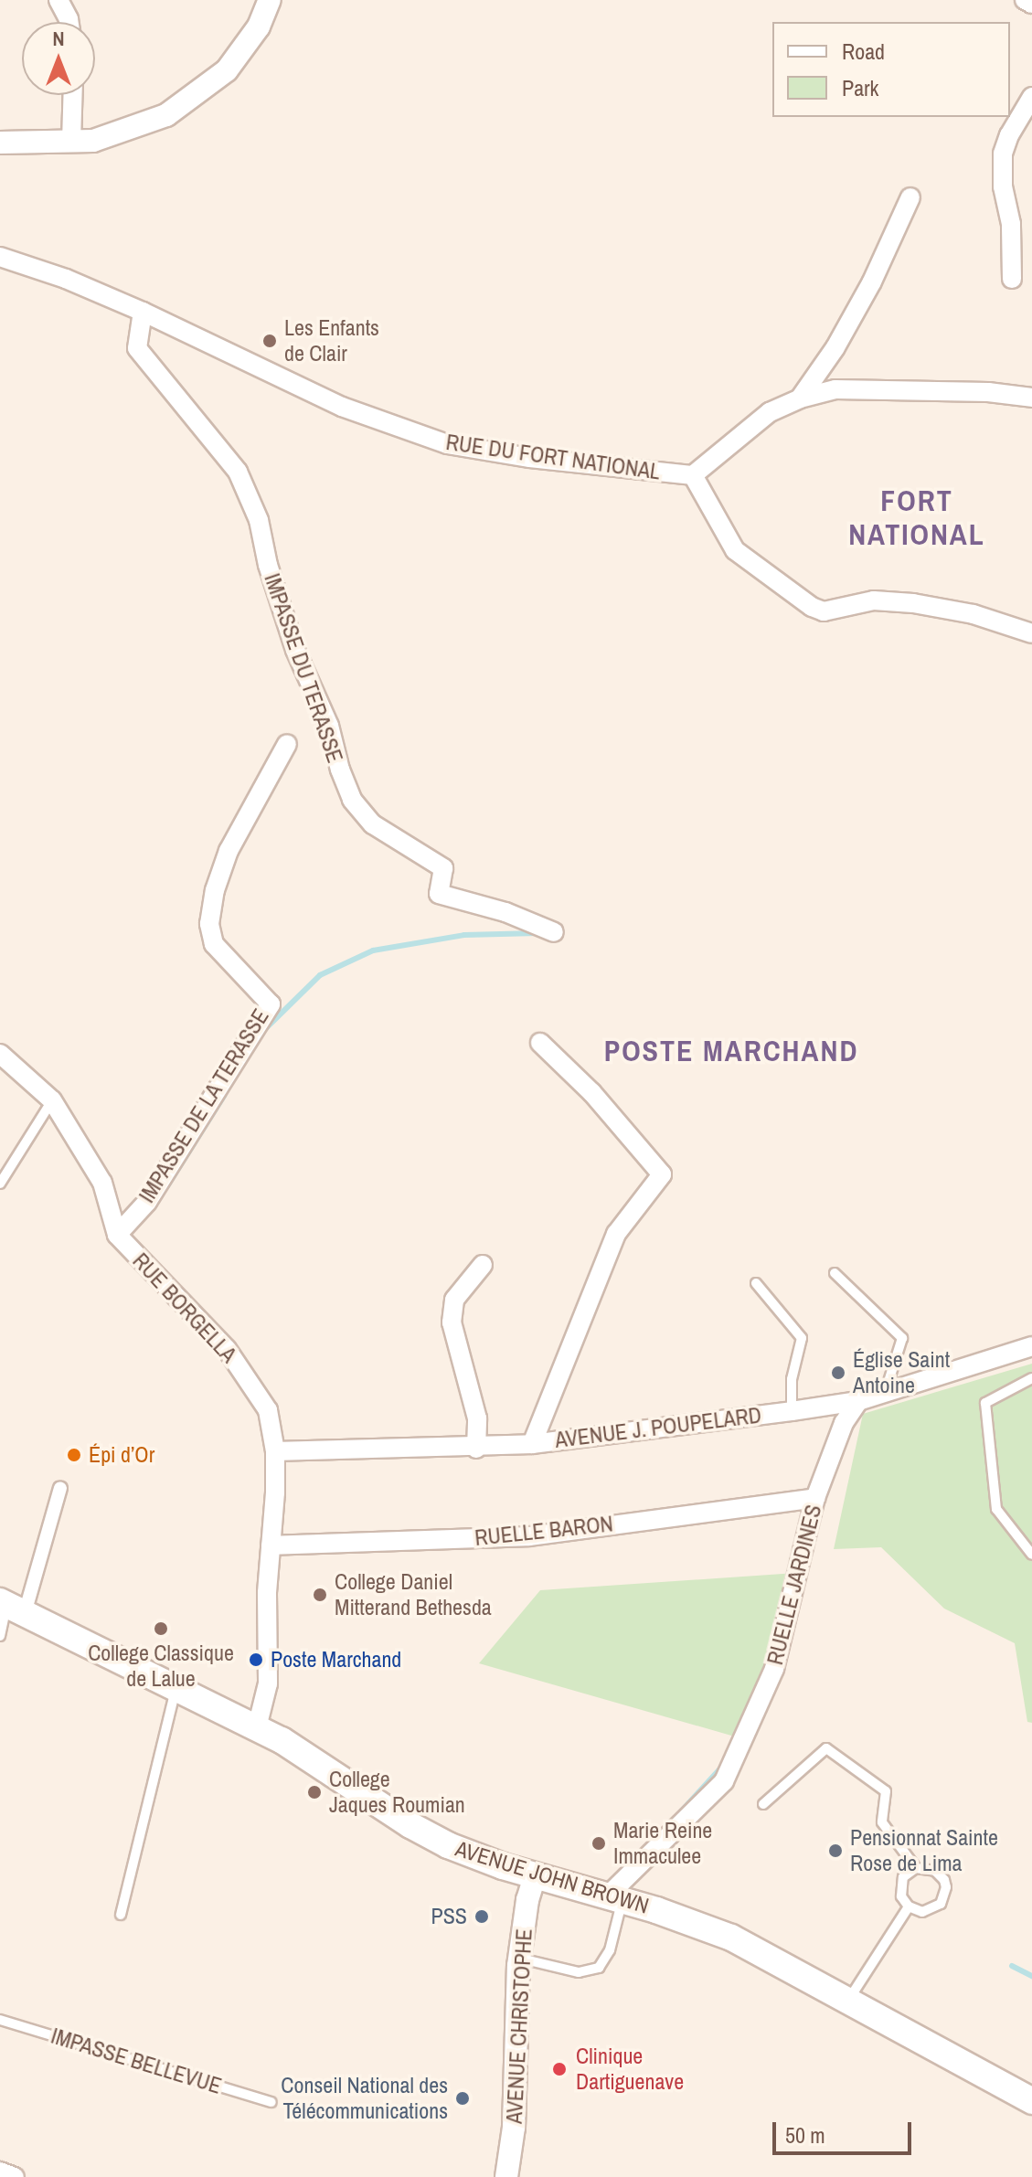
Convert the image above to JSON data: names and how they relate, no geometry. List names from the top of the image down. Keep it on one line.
{"streets":{"main road":["AVENUE JOHN BROWN"],"street":["RUE DU FORT NATIONAL","IMPASSE DU TERASSE","IMPASSE DE LA TERASSE","RUE BORGELLA","AVENUE J. POUPELARD","RUELLE BARON","RUELLE JARDINES","AVENUE CHRISTOPHE"],"lane":["IMPASSE BELLEVUE"]},"crossings":[["RUE DU FORT NATIONAL","IMPASSE DU TERASSE"],["IMPASSE DE LA TERASSE","RUE BORGELLA"],["RUE BORGELLA","AVENUE J. POUPELARD"],["RUE BORGELLA","RUELLE BARON"],["RUE BORGELLA","AVENUE JOHN BROWN"],["AVENUE J. POUPELARD","RUELLE JARDINES"],["RUELLE BARON","RUELLE JARDINES"],["RUELLE JARDINES","AVENUE JOHN BROWN"],["AVENUE JOHN BROWN","AVENUE CHRISTOPHE"]],"districts":["FORT NATIONAL","POSTE MARCHAND"],"places":["Les Enfants de Clair","Église Saint Antoine","Épi d’Or","College Daniel Mitterand Bethesda","College Classique de Lalue","Poste Marchand","College Jaques Roumian","Marie Reine Immaculee","Pensionnat Sainte Rose de Lima","PSS","Clinique Dartiguenave","Conseil National des Télécommunications"],"legend":["Road","Park"],"scale_bar":"50 m","north":"top"}
